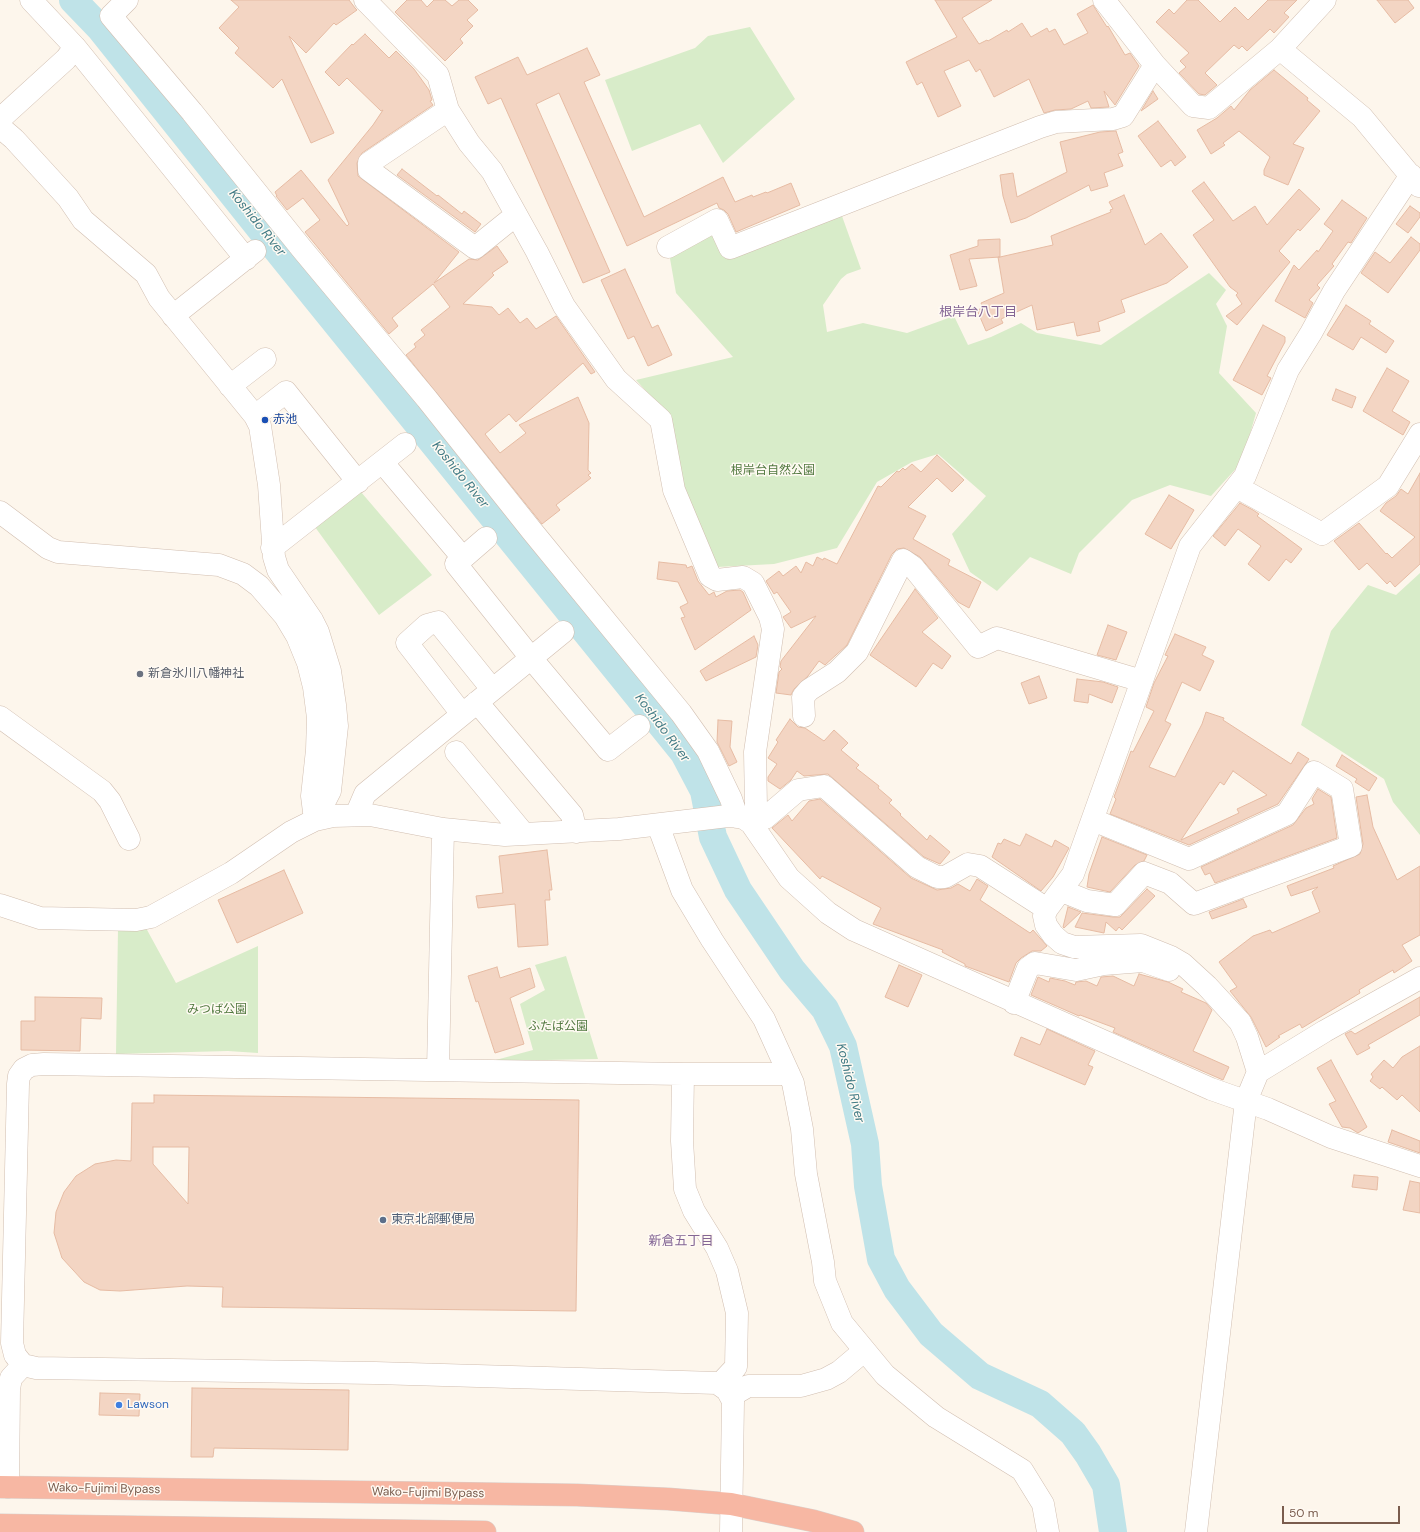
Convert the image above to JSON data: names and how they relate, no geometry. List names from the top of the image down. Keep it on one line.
{"streets":{"highway":["Wako-Fujimi Bypass"]},"districts":["根岸台八丁目","新倉五丁目"],"water":["Koshido River"],"parks":["根岸台自然公園","みつば公園","ふたば公園"],"places":["赤池","新倉氷川八幡神社","東京北部郵便局","Lawson"],"scale_bar":"50 m"}
